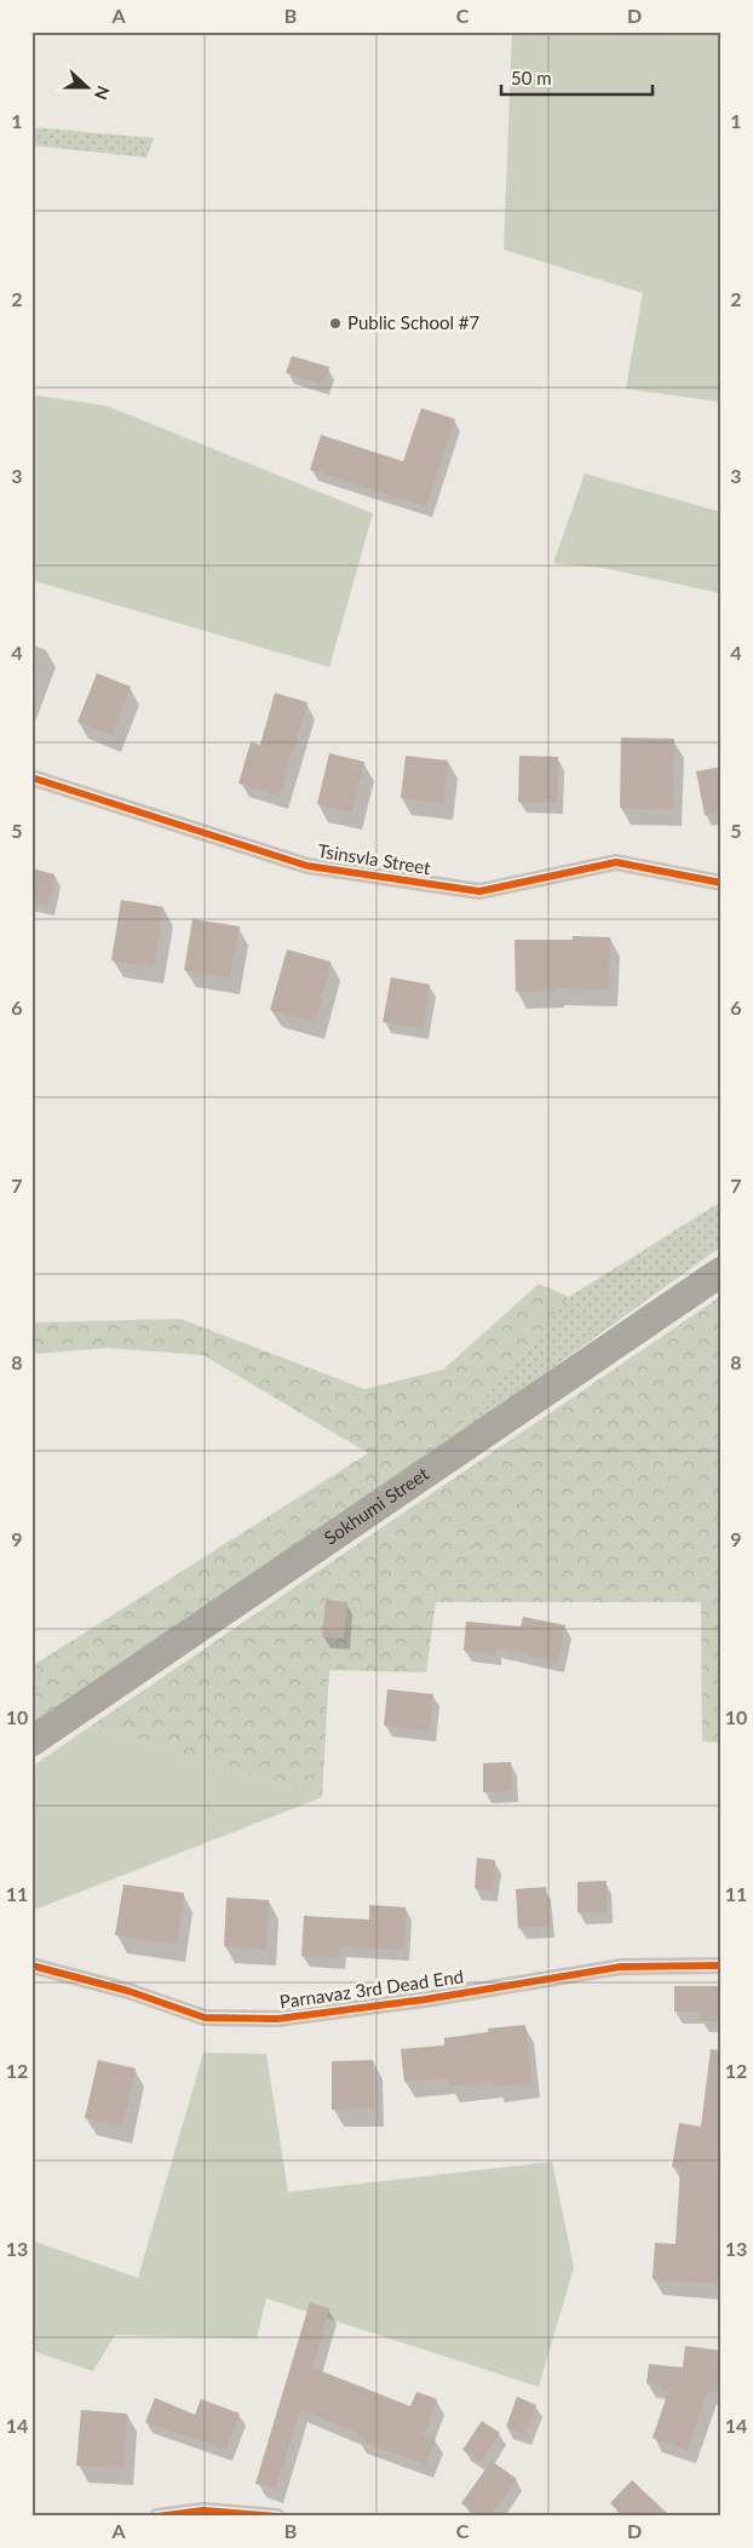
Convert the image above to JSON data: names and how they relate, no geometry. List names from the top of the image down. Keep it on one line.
{"streets":{"highway":["Sokhumi Street"],"street":["Tsinsvla Street","Parnavaz 3rd Dead End"]},"places":["Public School #7"],"scale_bar":"50 m","north":"right","grid":{"columns":["A","B","C","D"],"rows":["1","2","3","4","5","6","7","8","9","10","11","12","13","14"]}}
